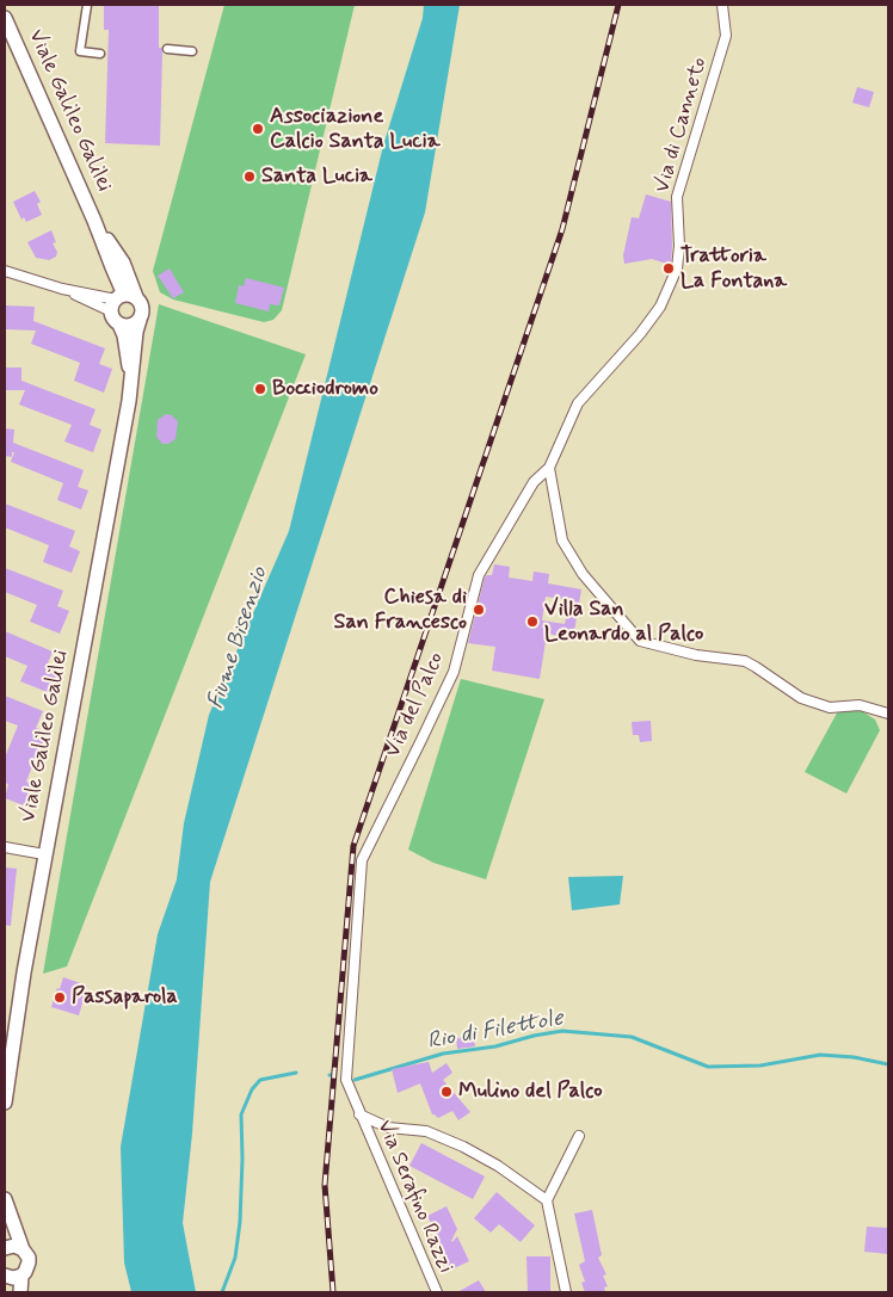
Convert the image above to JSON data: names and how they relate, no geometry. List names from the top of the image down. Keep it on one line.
{"streets":{"main road":["Viale Galileo Galilei"],"street":["Via di Canneto","Via del Palco","Via Serafino Razzi"]},"crossings":[["Via di Canneto","Via del Palco"],["Via del Palco","Via Serafino Razzi"]],"water":["Fiume Bisenzio","Rio di Filettole"],"places":["Associazione Calcio Santa Lucia","Santa Lucia","Trattoria La Fontana","Bocciodromo","Chiesa di San Francesco","Villa San Leonardo al Palco","Passaparola","Mulino del Palco"]}
